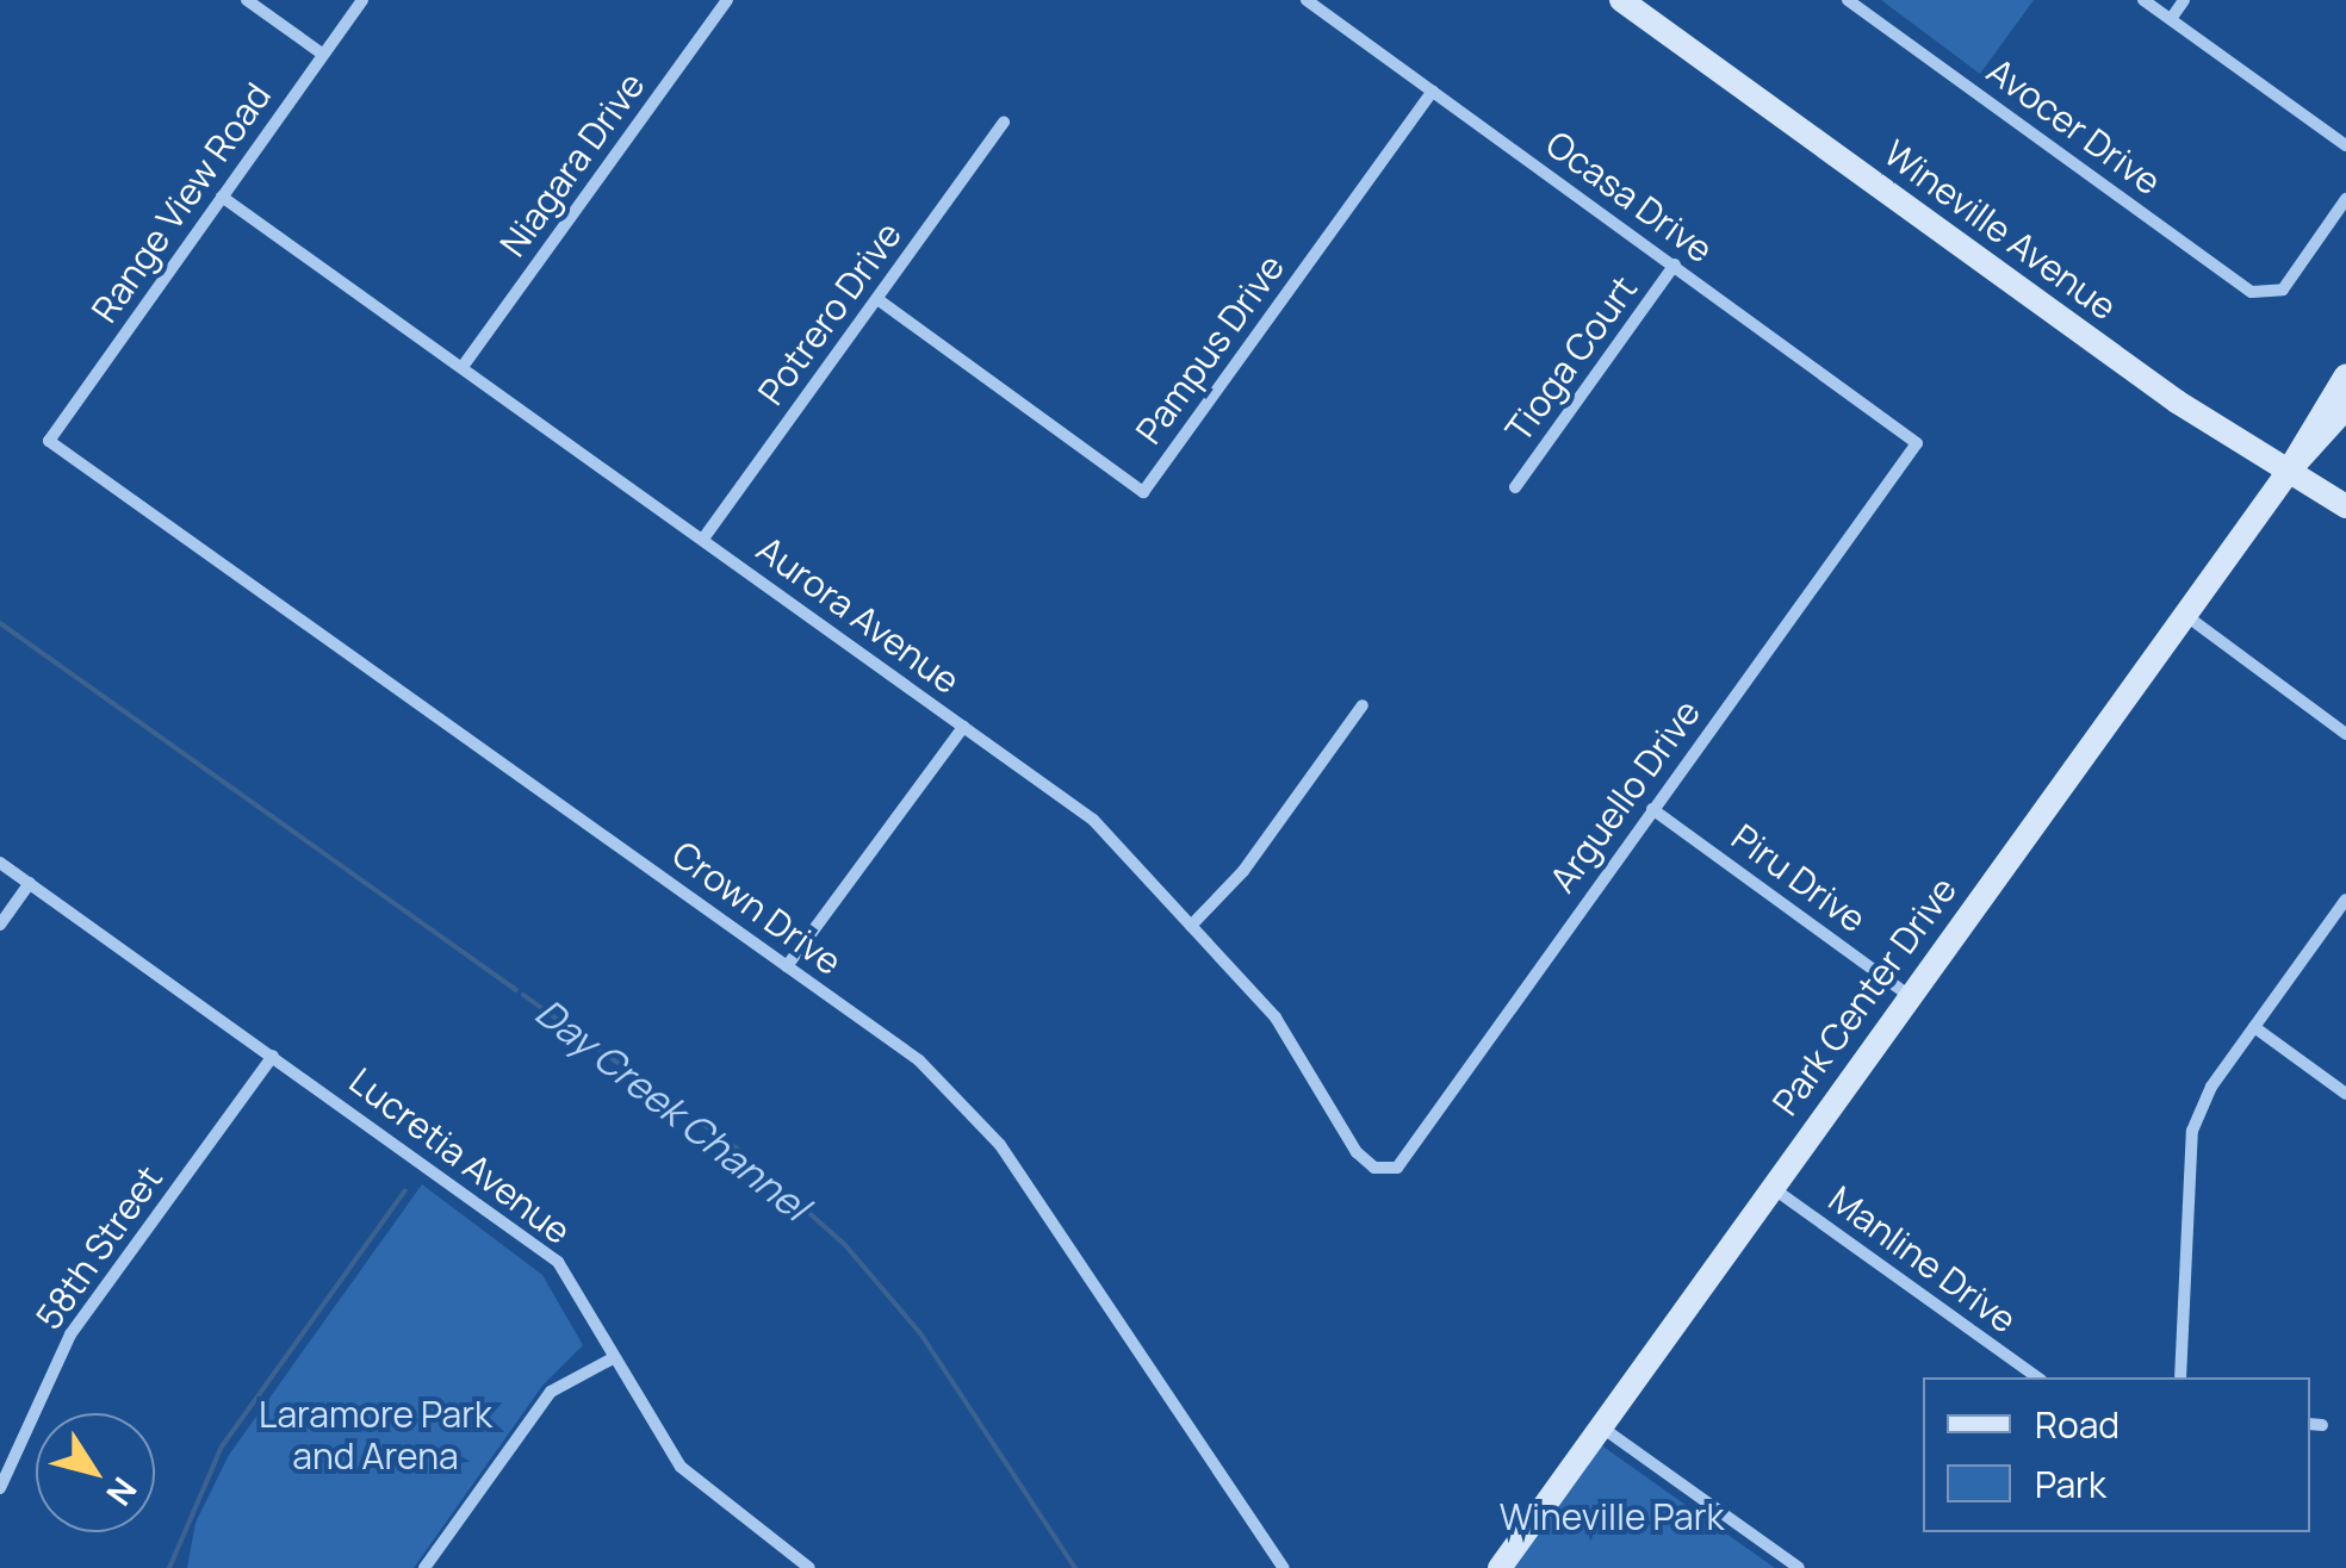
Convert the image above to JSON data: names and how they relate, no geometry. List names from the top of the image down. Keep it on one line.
{"streets":{"street":["Avocer Drive","Niagara Drive","Ocasa Drive","Range View Road","Wineville Avenue","Potrero Drive","Pampus Drive","Tioga Court","Aurora Avenue","Arguello Drive","Piru Drive","Crown Drive","Park Center Drive","Lucretia Avenue","58th Street","Manline Drive"]},"crossings":[["Niagara Drive","Aurora Avenue"],["Ocasa Drive","Pampus Drive"],["Ocasa Drive","Tioga Court"],["Ocasa Drive","Arguello Drive"],["Range View Road","Aurora Avenue"],["Range View Road","Crown Drive"],["Wineville Avenue","Park Center Drive"],["Potrero Drive","Pampus Drive"],["Potrero Drive","Aurora Avenue"],["Aurora Avenue","Arguello Drive"],["Arguello Drive","Piru Drive"],["Piru Drive","Park Center Drive"],["Park Center Drive","Manline Drive"],["Lucretia Avenue","58th Street"]],"water":["Day Creek Channel"],"parks":["Laramore Park and Arena","Wineville Park"],"legend":["Road","Park"],"north":"bottom right"}
